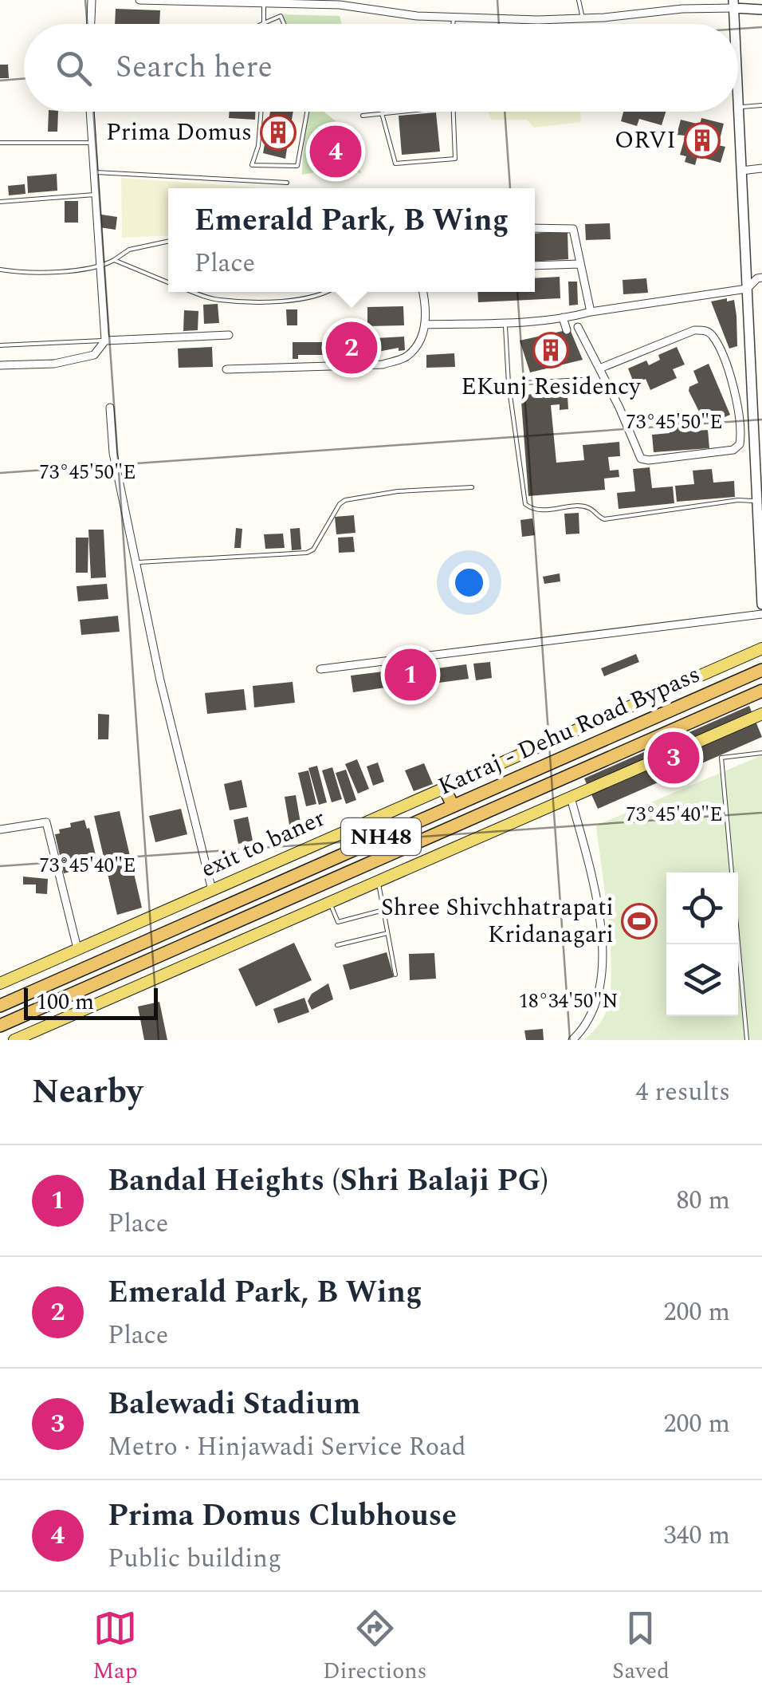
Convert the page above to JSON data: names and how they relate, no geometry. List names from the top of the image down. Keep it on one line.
{"streets":{"highway":["Katraj - Dehu Road Bypass","NH48"],"main road":["exit to baner"]},"places":{"building":["Prima Domus","ORVI","EKunj Residency"],"sports":["Shree Shivchhatrapati Kridanagari"]},"scale_bar":"100 m","page":{"search":"Search here","pins":["4","2","1","3"],"popup":["Emerald Park, B Wing","Place"],"scale":"100 m","heading":["Nearby","4 results"],"list":[{"mark":"1","name":"Bandal Heights (Shri Balaji PG)","note":"Place","value":"80 m"},{"mark":"2","name":"Emerald Park, B Wing","note":"Place","value":"200 m"},{"mark":"3","name":"Balewadi Stadium","note":"Metro · Hinjawadi Service Road","value":"200 m"},{"mark":"4","name":"Prima Domus Clubhouse","note":"Public building","value":"340 m"}],"nav":["Map","Directions","Saved"]},"coordinates":["73°45'50\"E","73°45'40\"E","18°34'50\"N"]}
